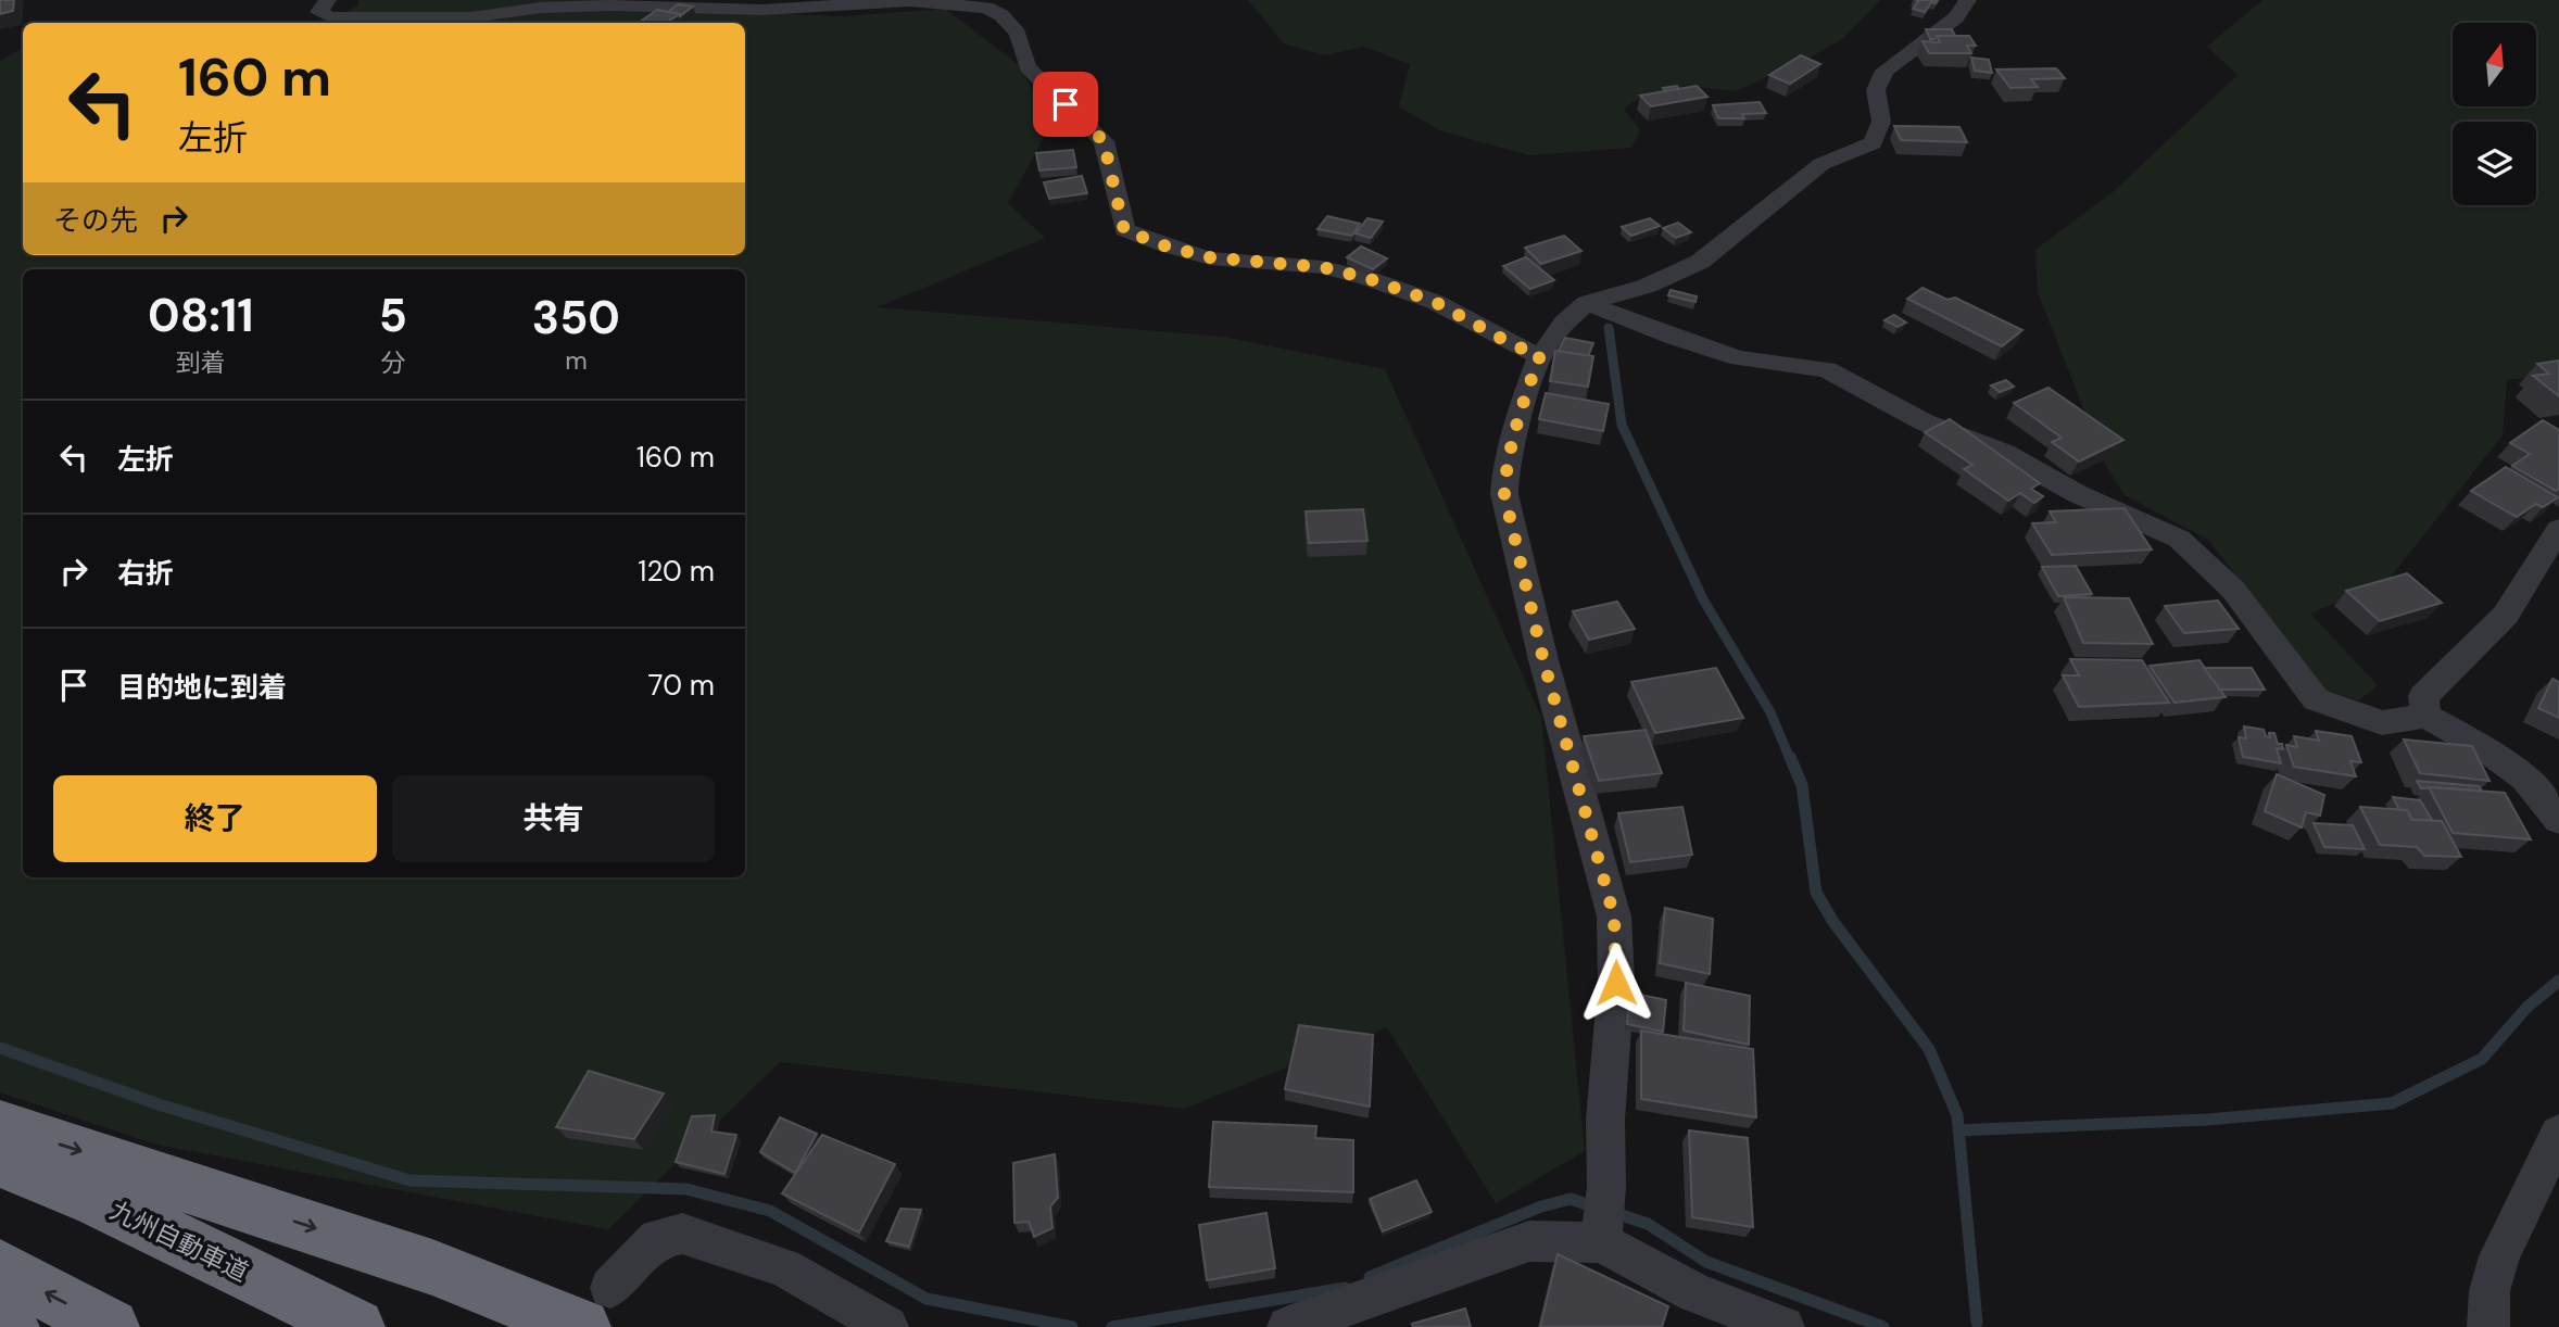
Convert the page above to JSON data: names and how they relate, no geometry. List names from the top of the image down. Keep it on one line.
{"streets":{"highway":["九州自動車道"]},"north":"top","page":{"turn":["160 m","左折"],"then":"その先","eta":["08:11","到着","5","分","350","m"],"list":[{"name":"左折","value":"160 m"},{"name":"右折","value":"120 m"},{"name":"目的地に到着","value":"70 m"}],"buttons":["終了","共有"]}}
